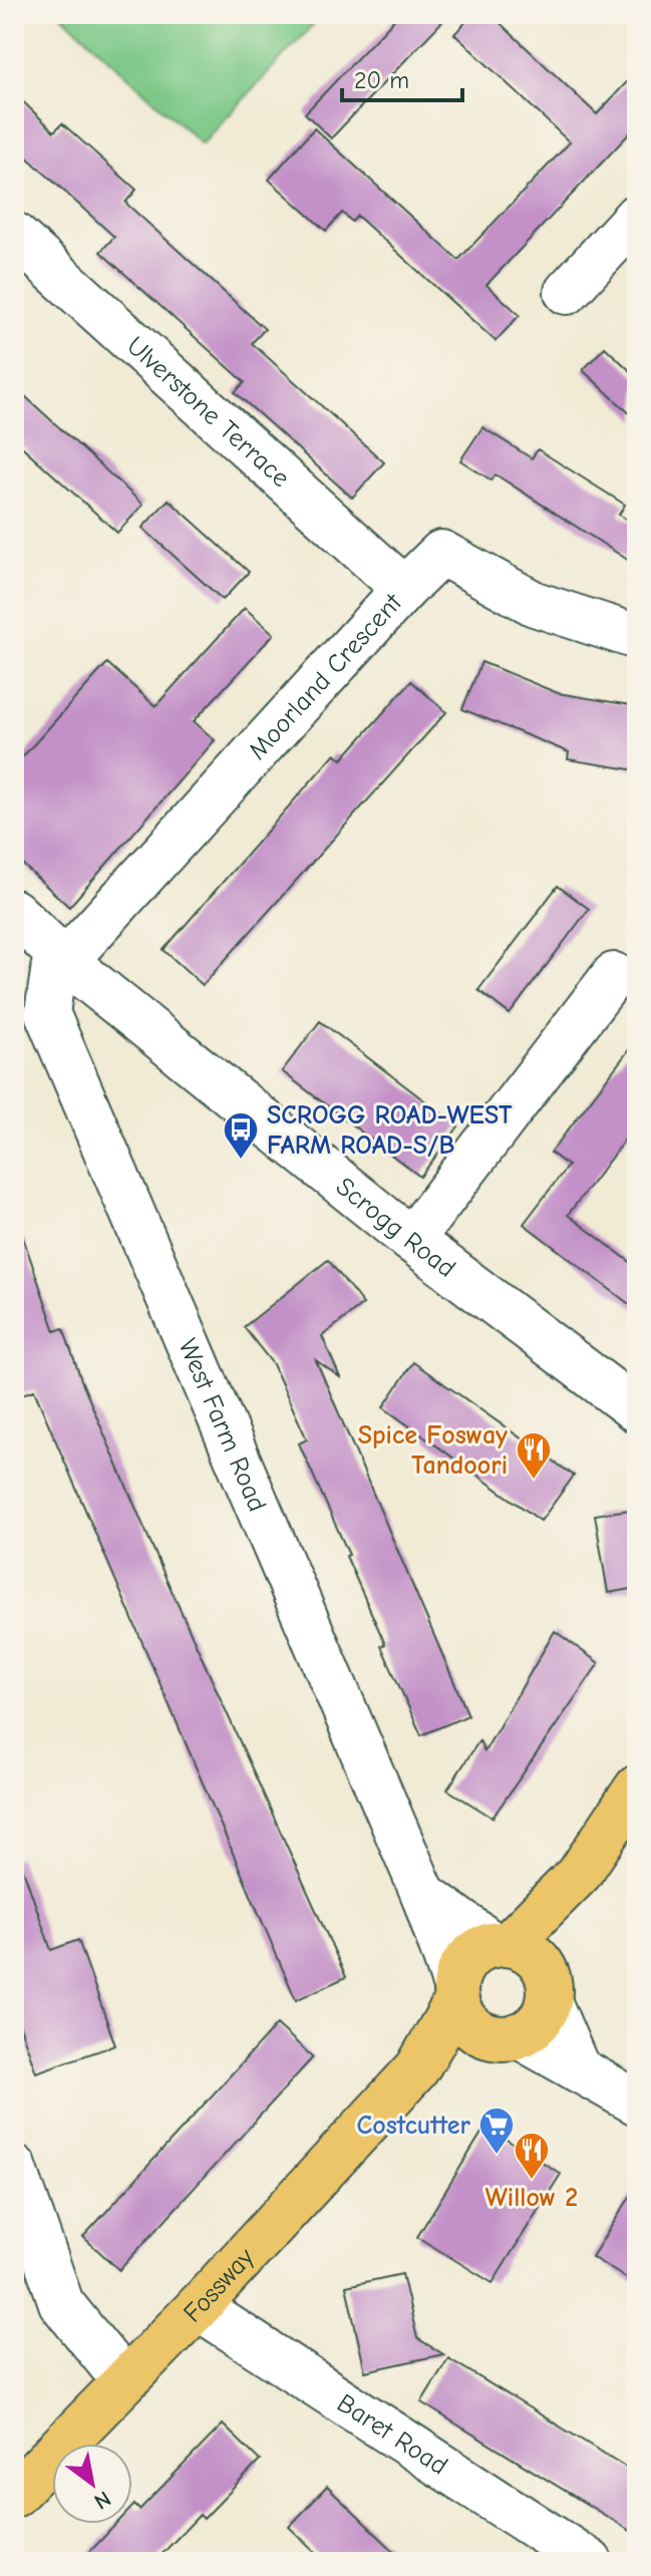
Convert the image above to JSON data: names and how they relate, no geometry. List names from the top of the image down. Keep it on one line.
{"streets":{"main road":["Fossway"],"street":["Ulverstone Terrace","Moorland Crescent","Scrogg Road","West Farm Road","Baret Road"]},"crossings":[["Ulverstone Terrace","Moorland Crescent"],["Moorland Crescent","Scrogg Road"],["Moorland Crescent","West Farm Road"],["Scrogg Road","West Farm Road"],["West Farm Road","Fossway"],["Fossway","Baret Road"]],"places":{"bus stop":["SCROGG ROAD-WEST FARM ROAD-S/B"],"restaurant":["Spice Fosway Tandoori","Willow 2"],"supermarket":["Costcutter"]},"scale_bar":"20 m","north":"bottom right"}
